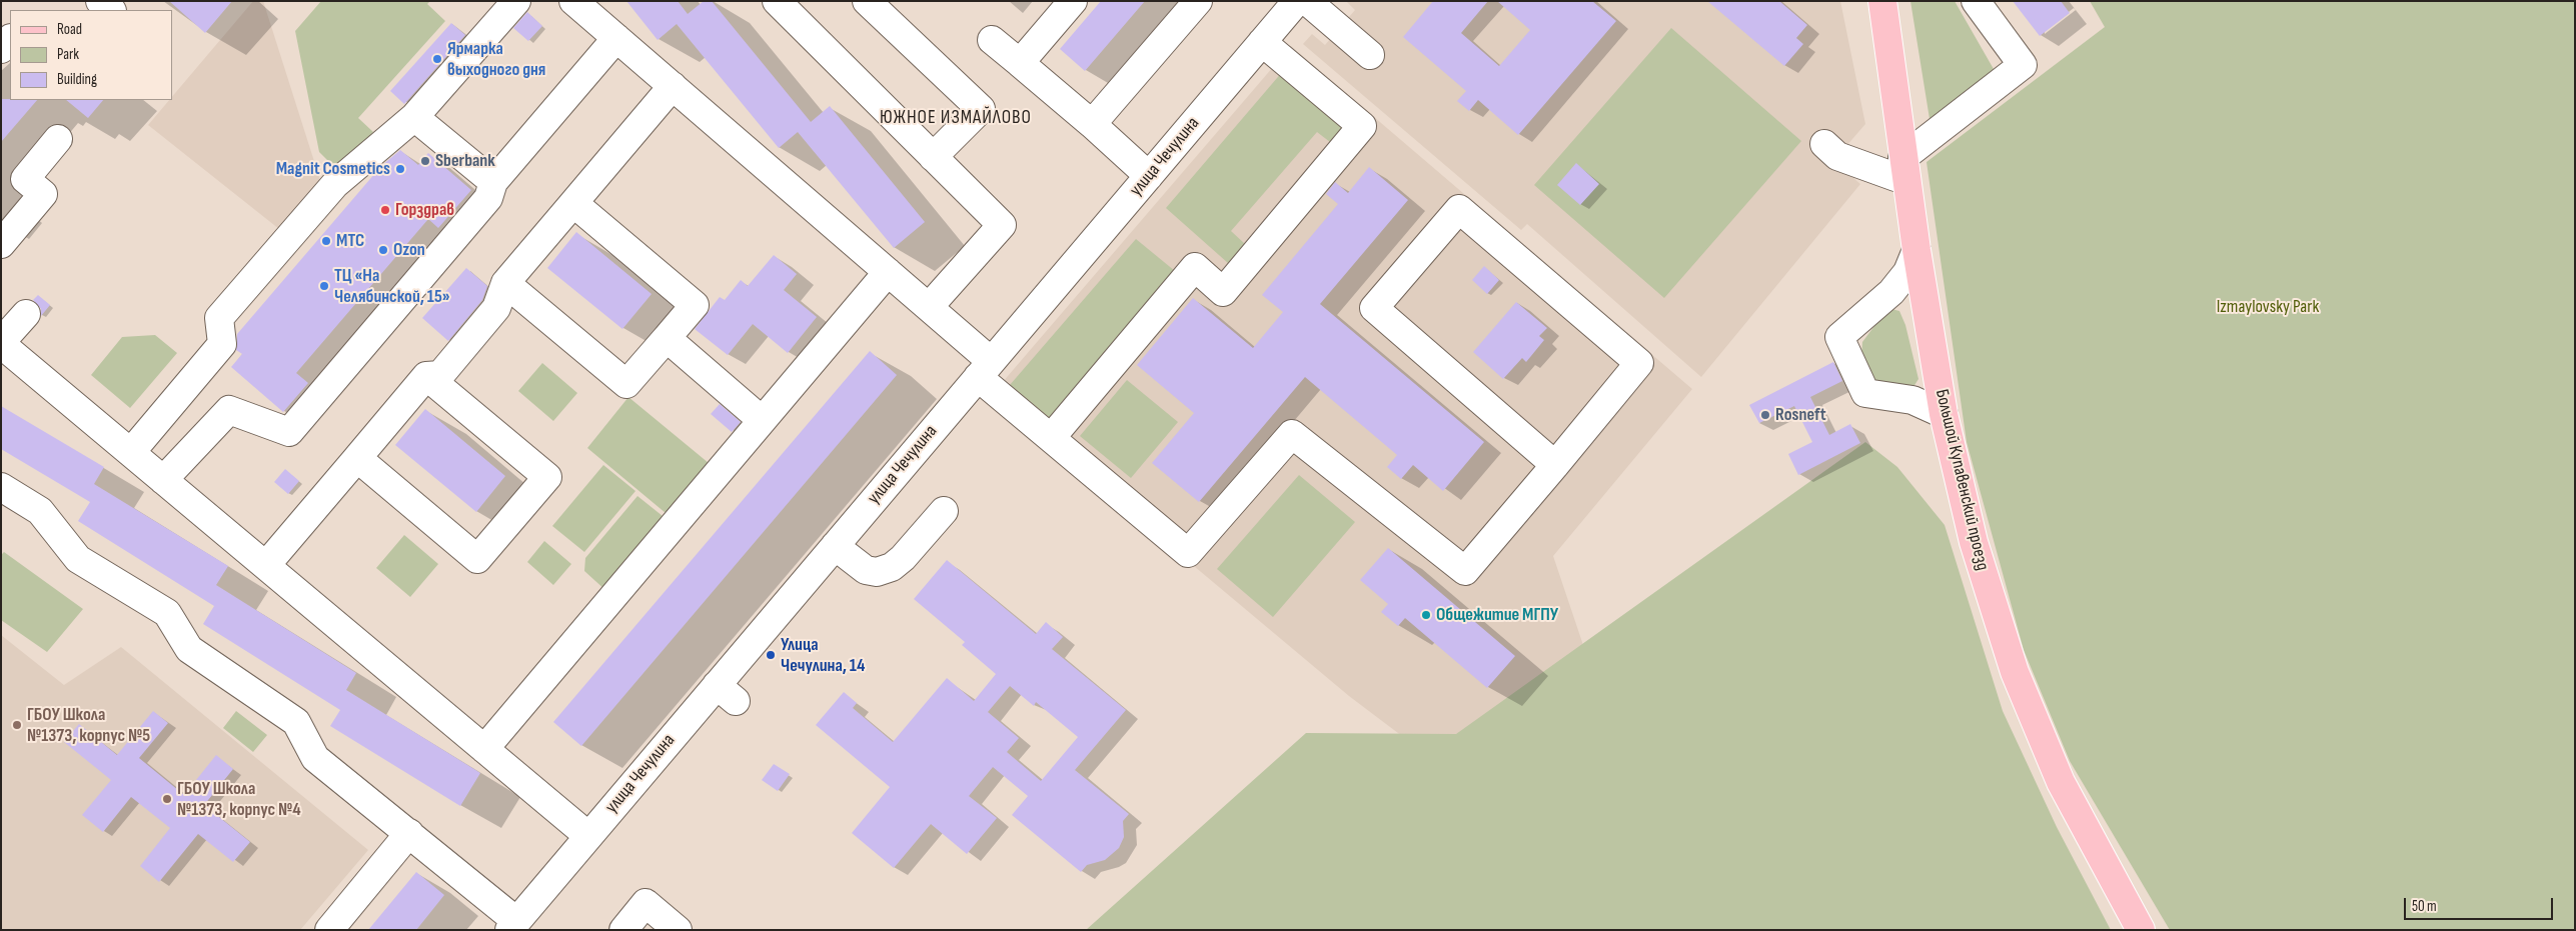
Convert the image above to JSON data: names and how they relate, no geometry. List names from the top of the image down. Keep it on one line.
{"streets":{"main road":["Большой Купавенский проезд"],"street":["улица Чечулина"]},"districts":["ЮЖНОЕ ИЗМАЙЛОВО"],"parks":["Izmaylovsky Park"],"places":["Ярмарка выходного дня","Sberbank","Magnit Cosmetics","Горздрав","МТС","Ozon","ТЦ «На Челябинской, 15»","Rosneft","Общежитие МГПУ","Улица Чечулина, 14","ГБОУ Школа №1373, корпус №5","ГБОУ Школа №1373, корпус №4"],"legend":["Road","Park","Building"],"scale_bar":"50 m"}
